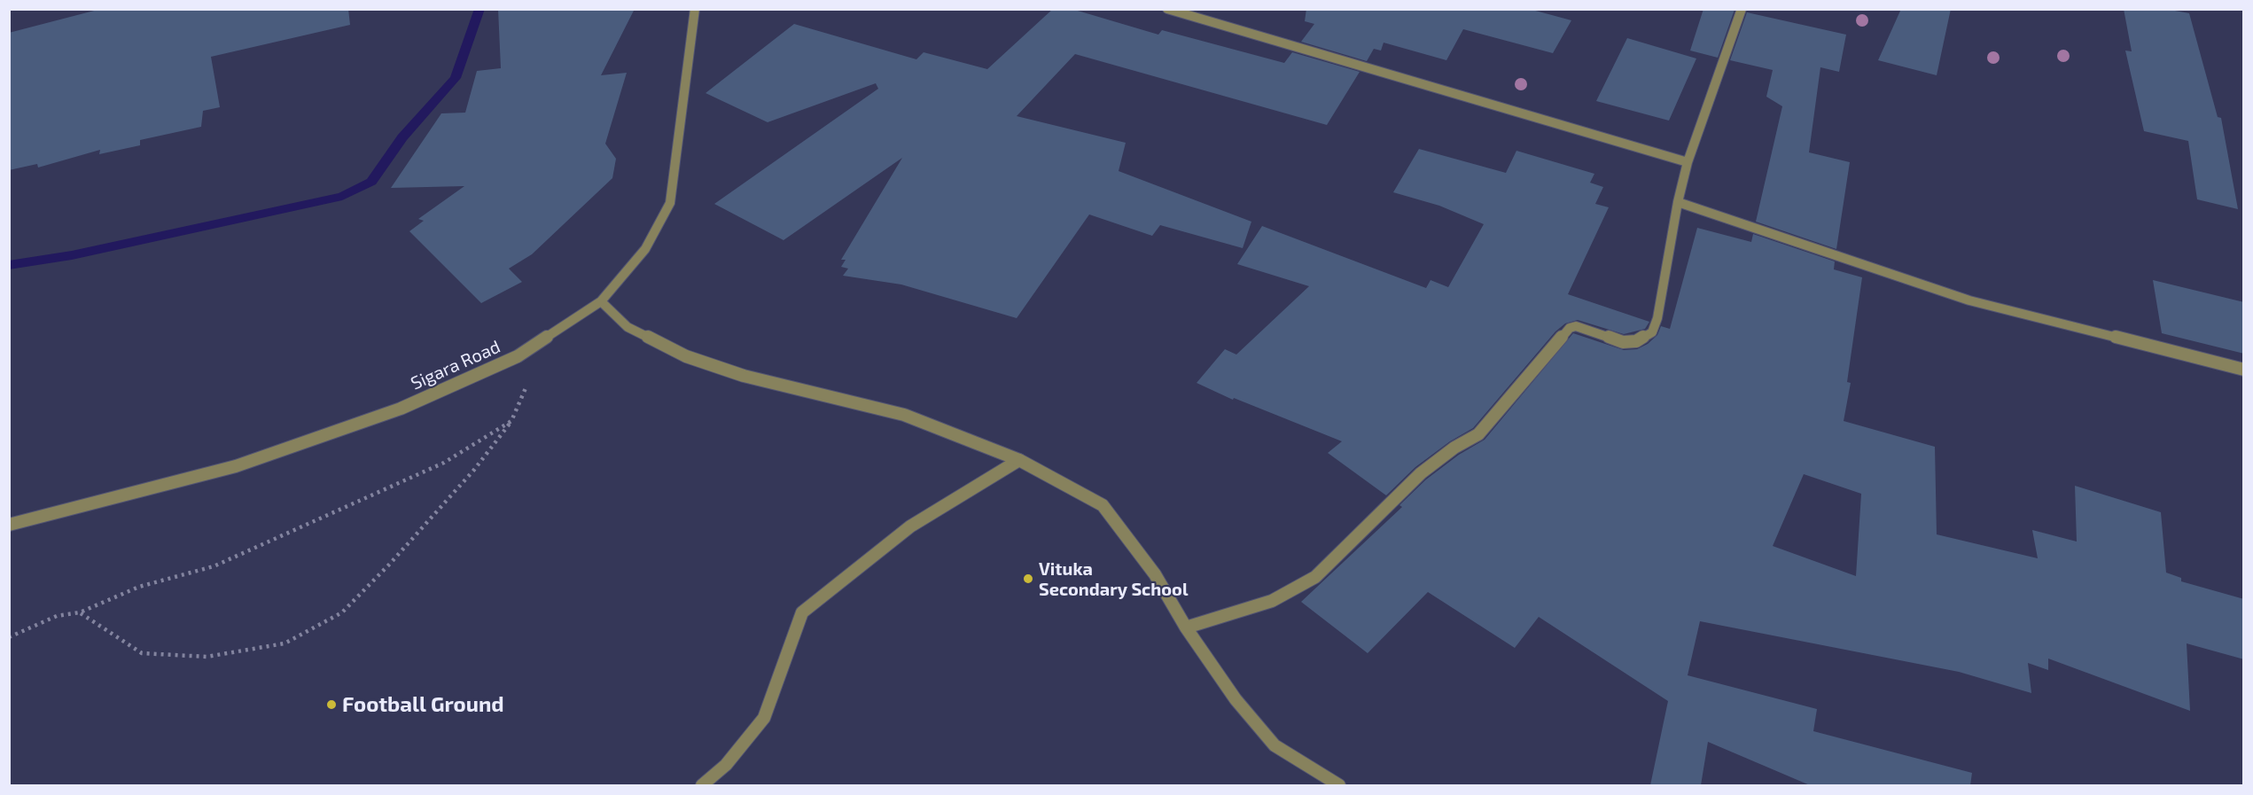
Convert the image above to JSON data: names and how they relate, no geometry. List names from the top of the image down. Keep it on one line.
{"streets":{"street":["Sigara Road"]},"places":["Vituka Secondary School","Football Ground"]}
